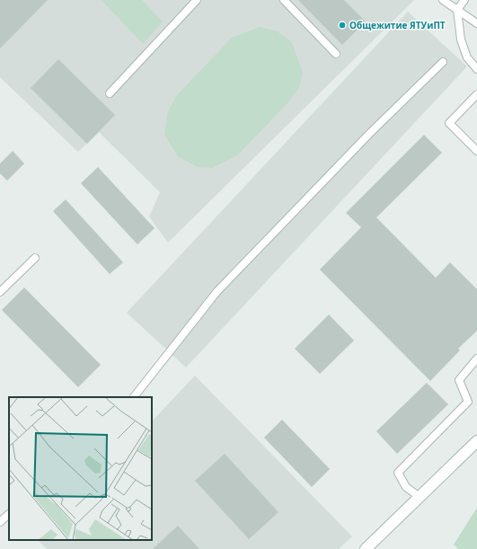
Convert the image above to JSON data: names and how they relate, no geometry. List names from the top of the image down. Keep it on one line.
{"places":["Общежитие ЯТУиПТ"]}
